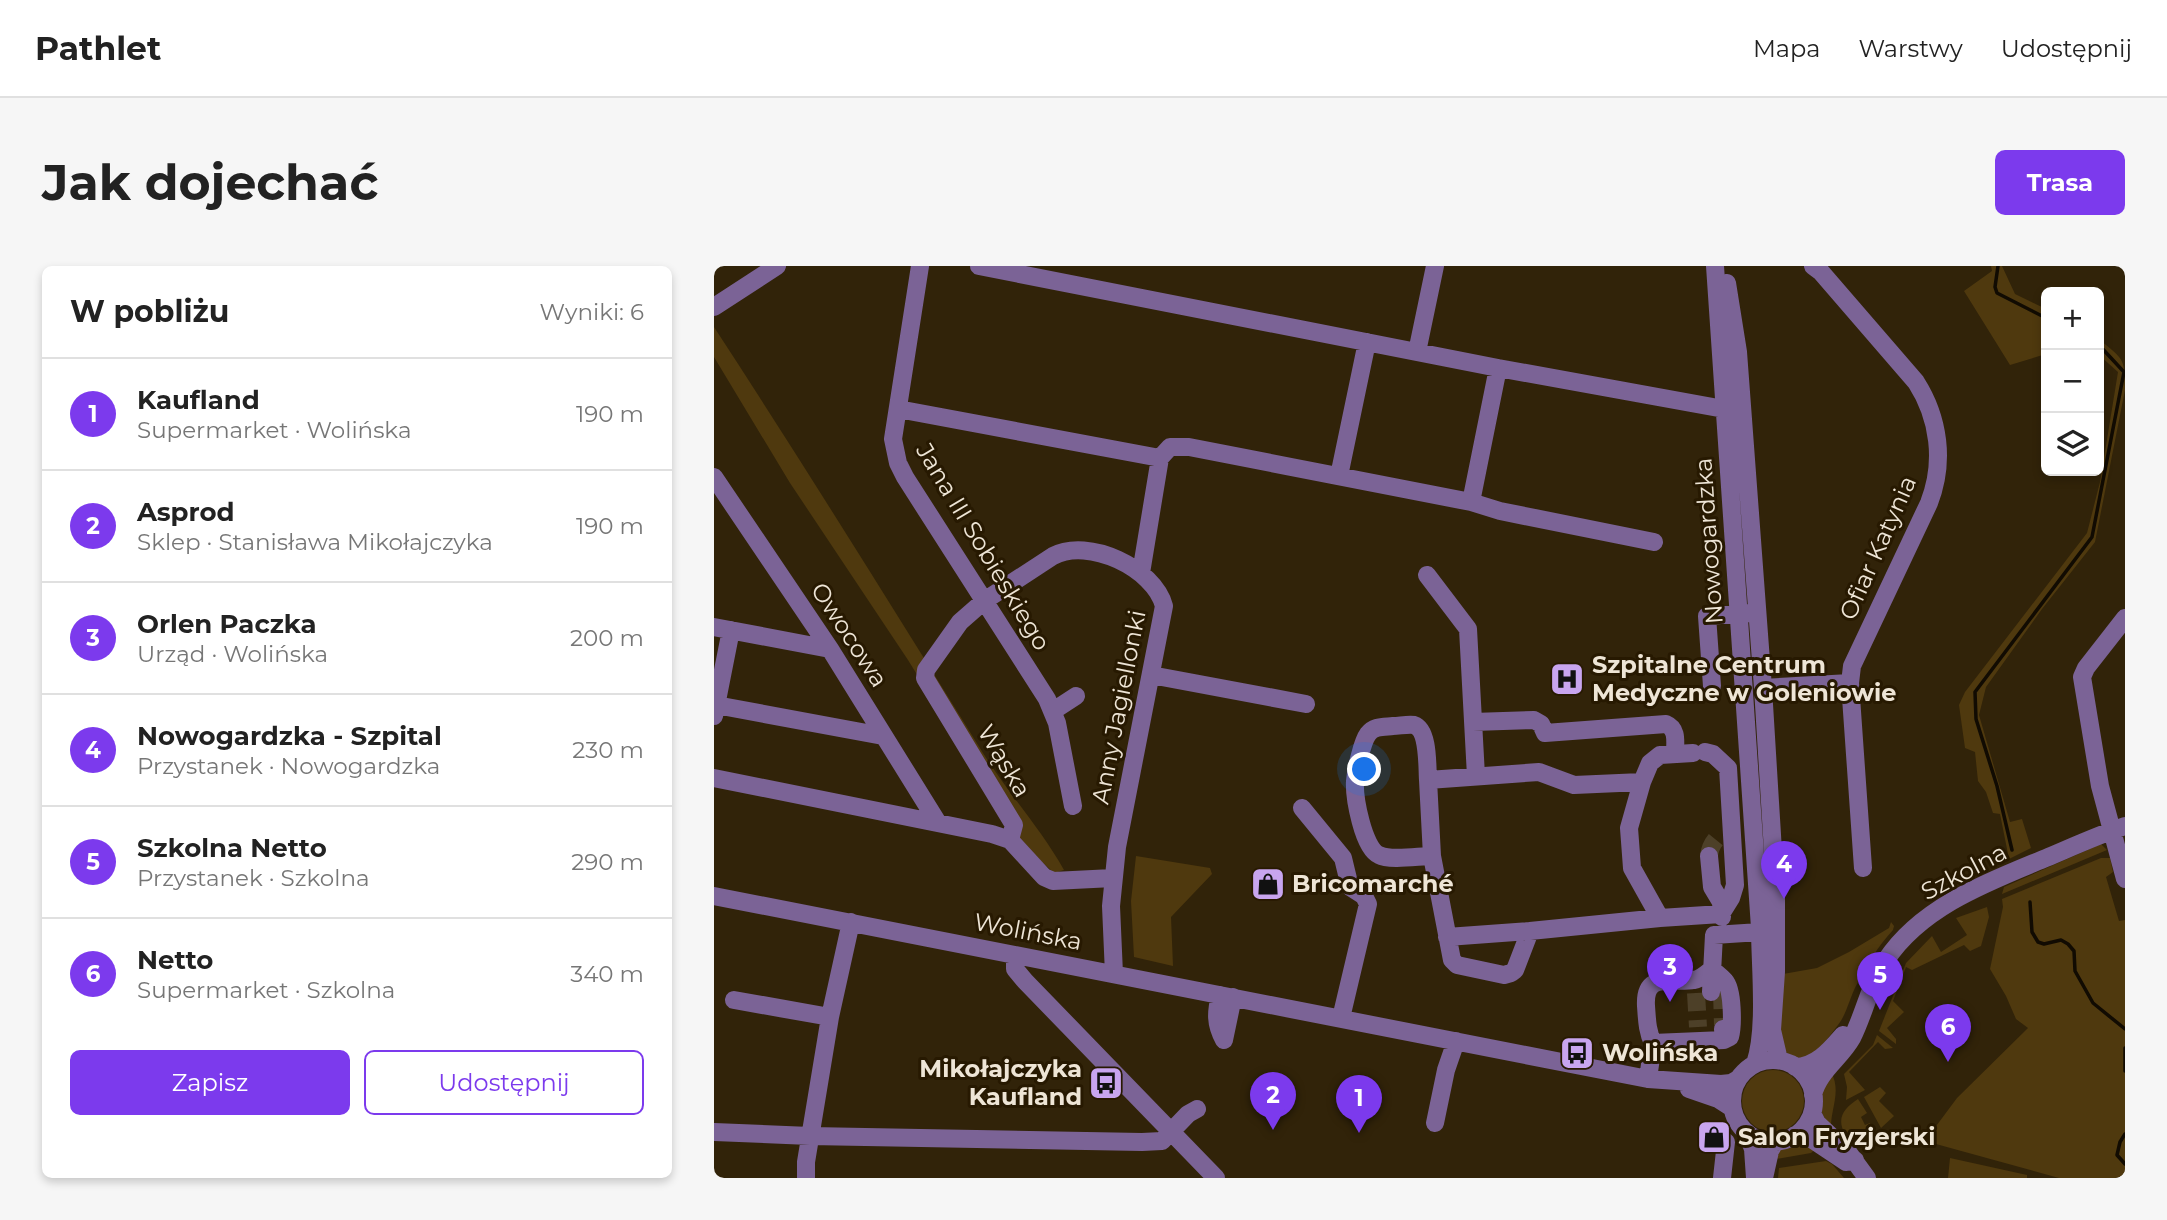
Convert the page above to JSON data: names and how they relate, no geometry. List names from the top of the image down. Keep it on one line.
{"streets":{"street":["Nowogardzka","Jana III Sobieskiego","Ofiar Katynia","Owocowa","Anny Jagiellonki","Wąska","Szkolna","Wolińska"]},"crossings":[["Nowogardzka","Szkolna"],["Nowogardzka","Wolińska"],["Jana III Sobieskiego","Wąska"],["Anny Jagiellonki","Wolińska"],["Szkolna","Wolińska"]],"places":{"hospital":["Szpitalne Centrum Medyczne w Goleniowie"],"shop":["Bricomarché","Salon Fryzjerski"],"bus stop":["Wolińska","Mikołajczyka Kaufland"]},"page":{"header":"Pathlet","nav":["Mapa","Warstwy","Udostępnij"],"buttons":["Trasa",["Zapisz","Udostępnij"]],"title":"Jak dojechać","heading":["W pobliżu","Wyniki: 6"],"map_buttons":["+","−"],"list":[{"mark":"1","name":"Kaufland","note":"Supermarket · Wolińska","value":"190 m"},{"mark":"2","name":"Asprod","note":"Sklep · Stanisława Mikołajczyka","value":"190 m"},{"mark":"3","name":"Orlen Paczka","note":"Urząd · Wolińska","value":"200 m"},{"mark":"4","name":"Nowogardzka - Szpital","note":"Przystanek · Nowogardzka","value":"230 m"},{"mark":"5","name":"Szkolna Netto","note":"Przystanek · Szkolna","value":"290 m"},{"mark":"6","name":"Netto","note":"Supermarket · Szkolna","value":"340 m"}],"pins":["4","3","5","6","2","1"]}}
